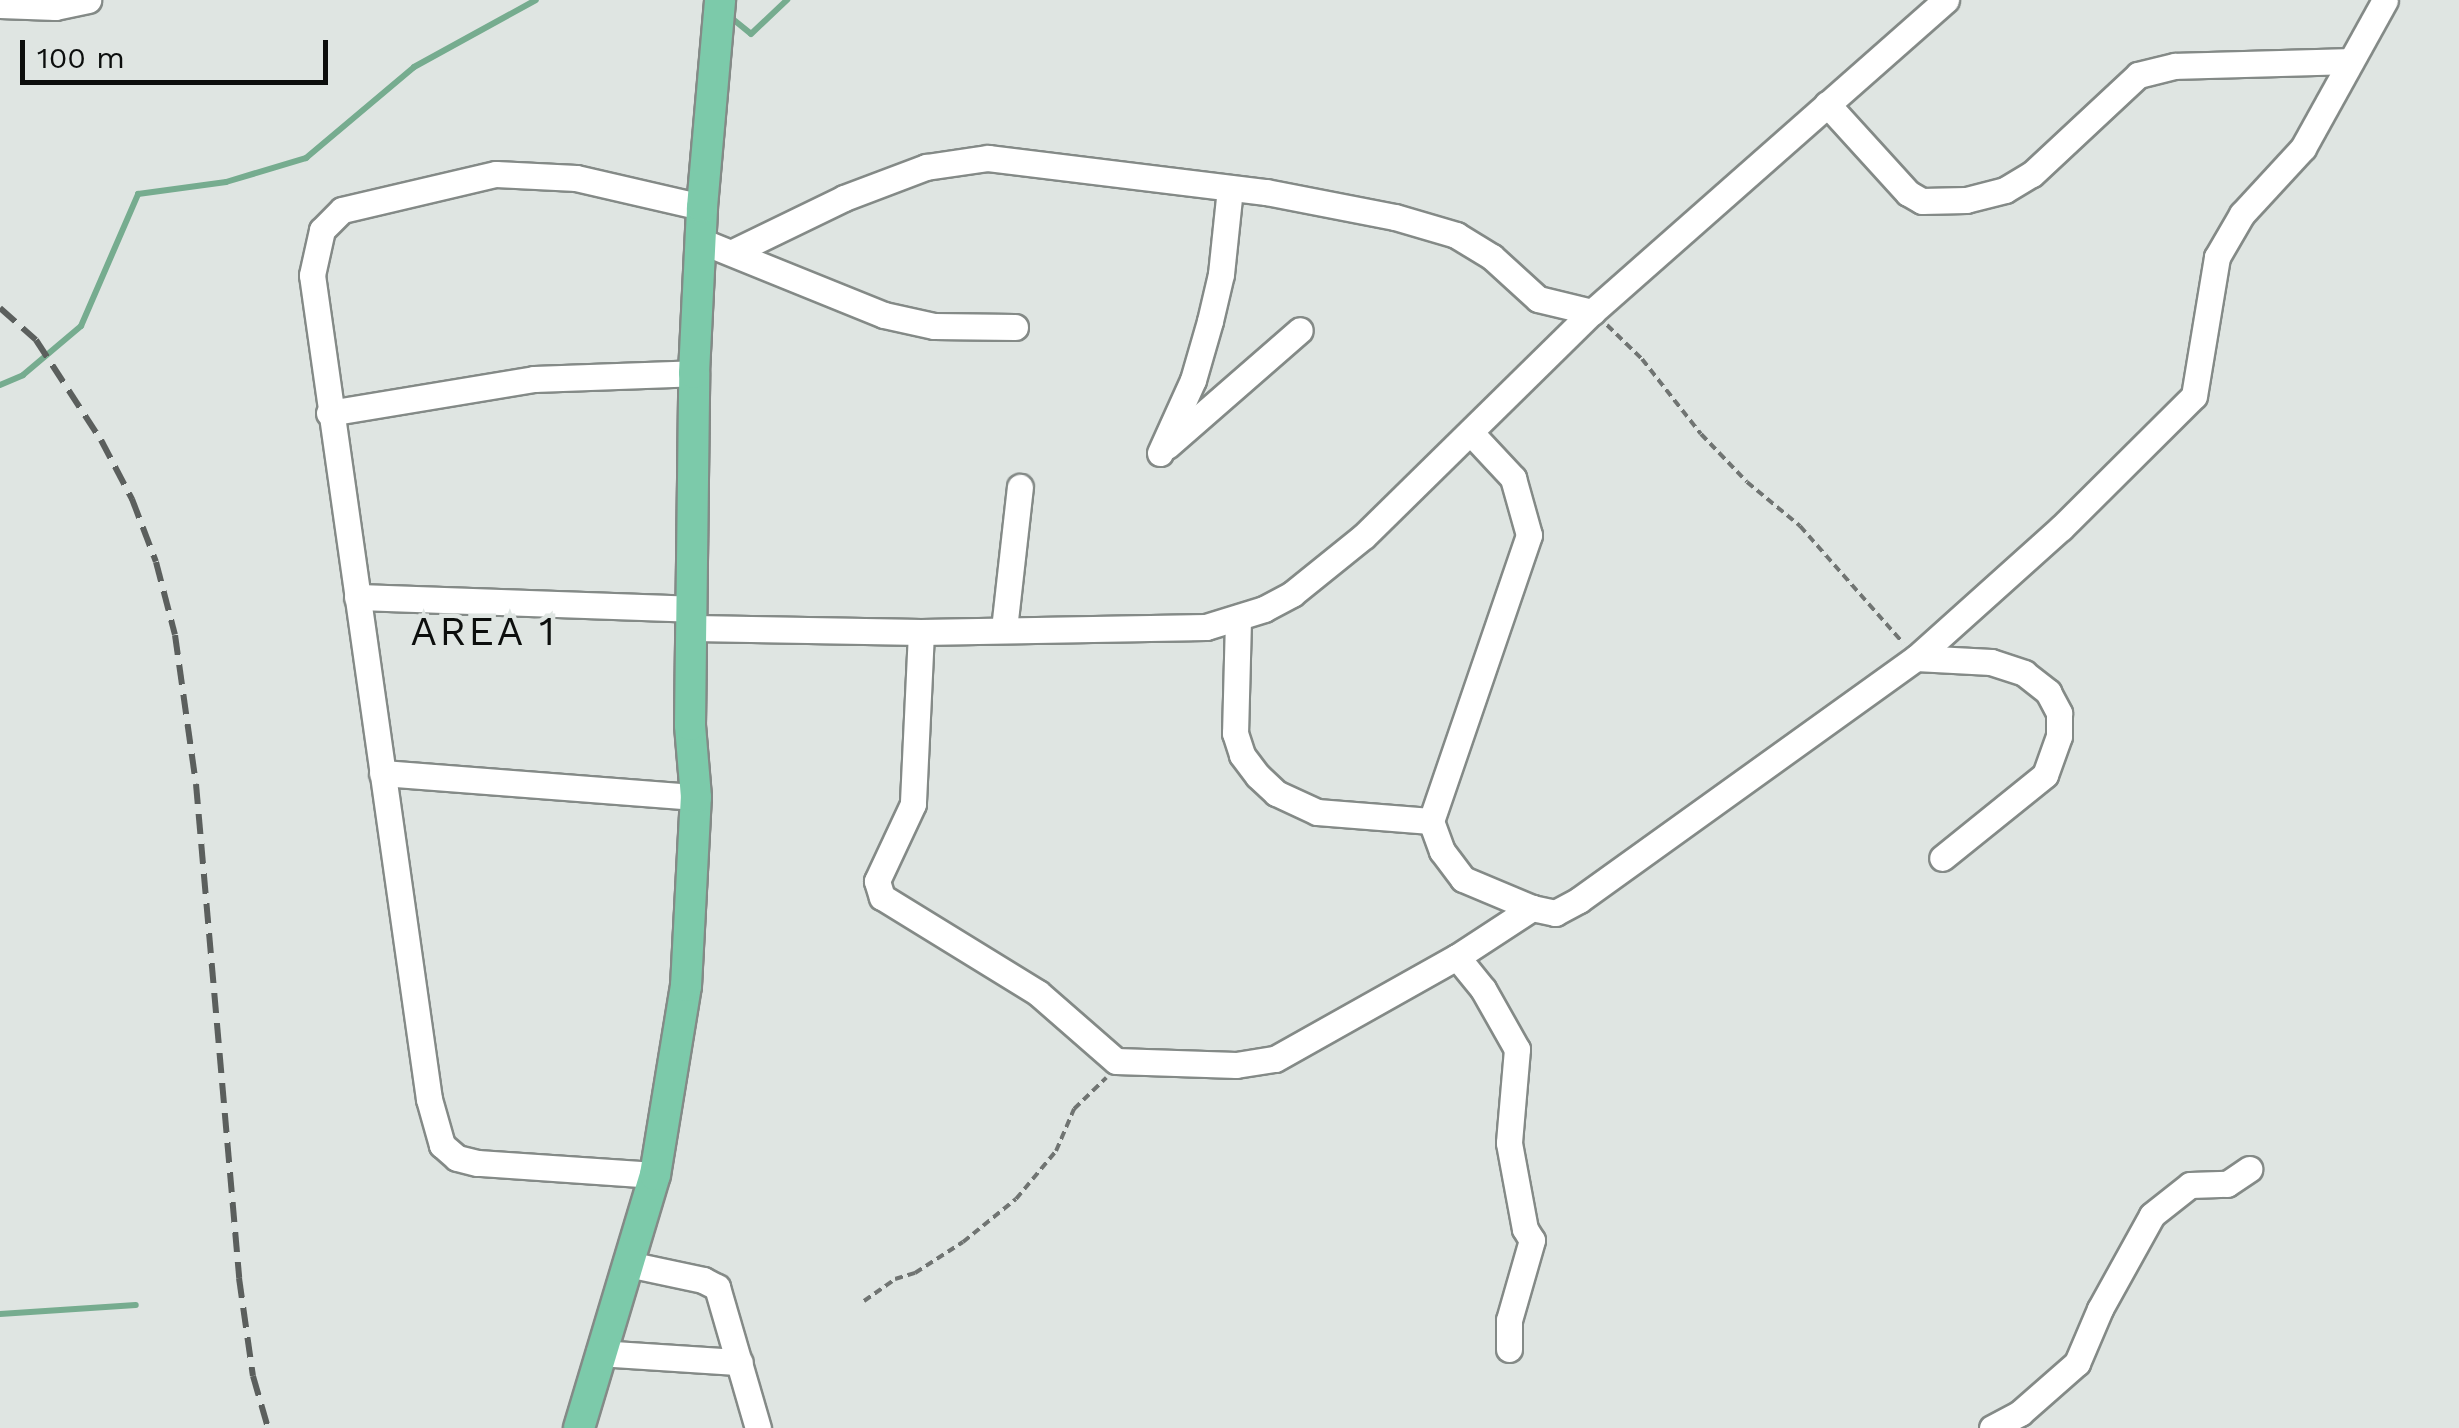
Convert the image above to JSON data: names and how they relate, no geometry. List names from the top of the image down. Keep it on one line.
{"districts":["AREA 1"],"scale_bar":"100 m"}
